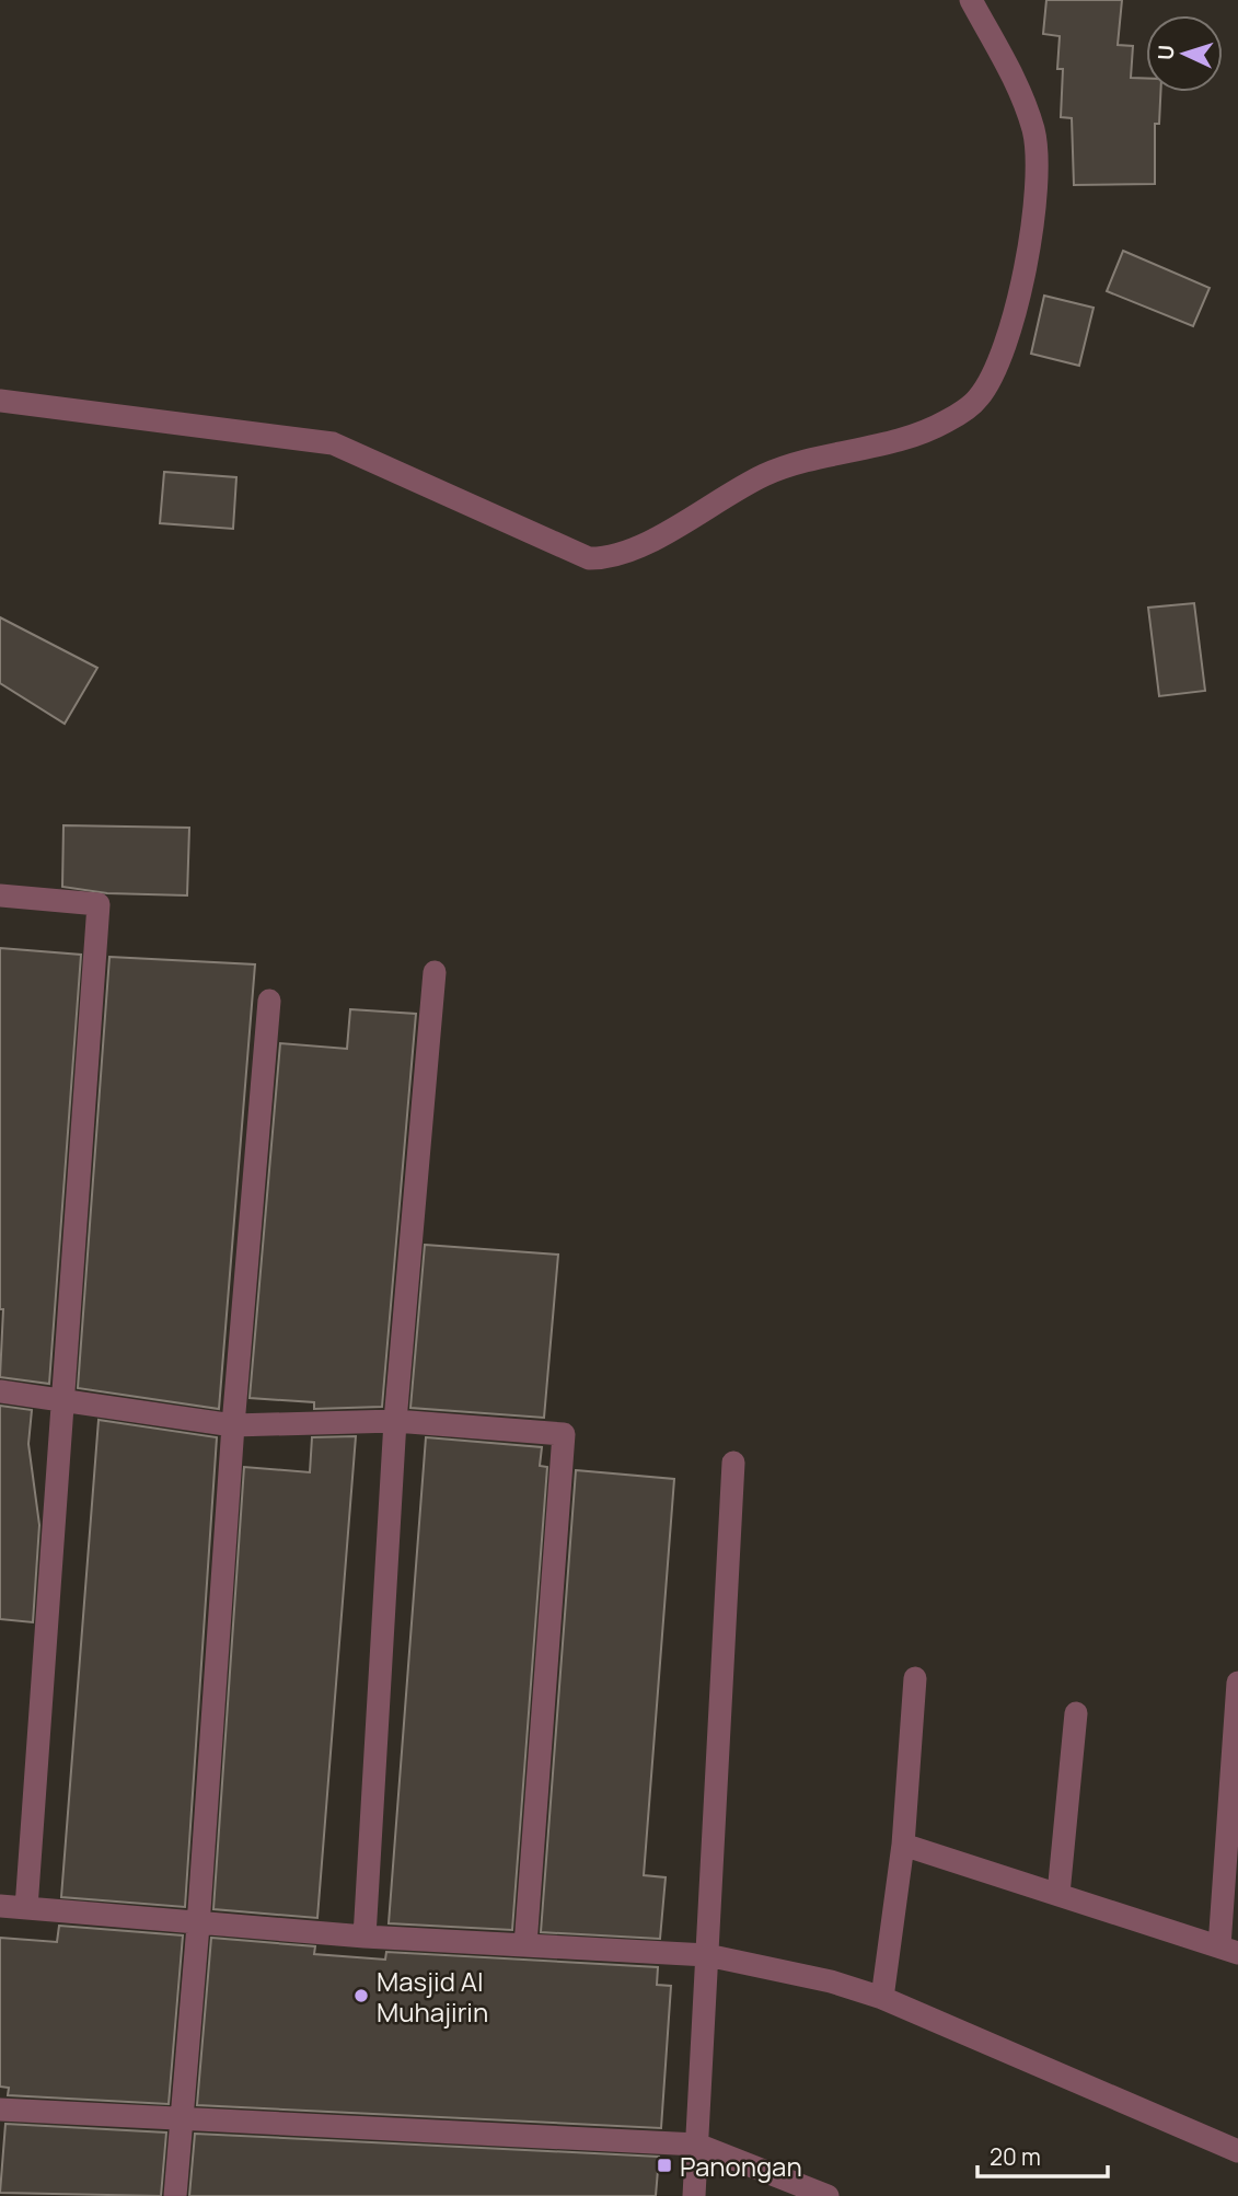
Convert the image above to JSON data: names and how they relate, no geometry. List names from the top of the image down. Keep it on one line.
{"places":{"other":["Masjid Al Muhajirin"],"transit":["Panongan"]},"scale_bar":"20 m","north":"left"}
